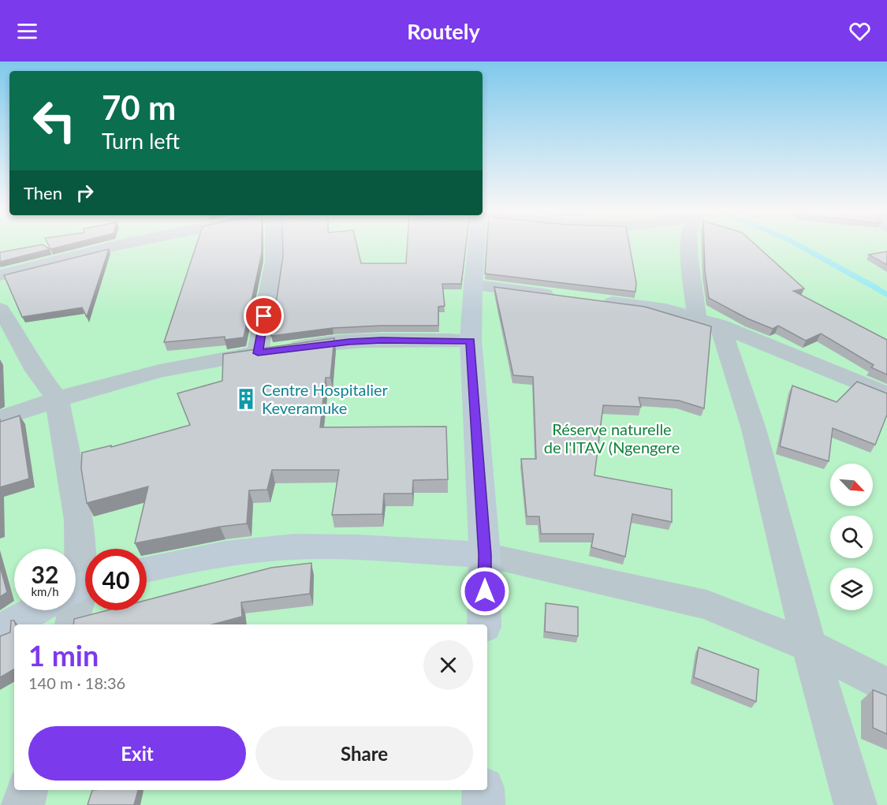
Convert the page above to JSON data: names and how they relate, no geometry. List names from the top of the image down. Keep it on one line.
{"parks":["Réserve naturelle de l'ITAV (Ngengere"],"places":{"building":["Centre Hospitalier Keveramuke"]},"north":"bottom right","page":{"header":"Routely","turn":["70 m","Turn left"],"then":"Then","speed":"32 km/h","limit":"40","heading":["1 min","140 m · 18:36"],"buttons":["Exit","Share"]}}
